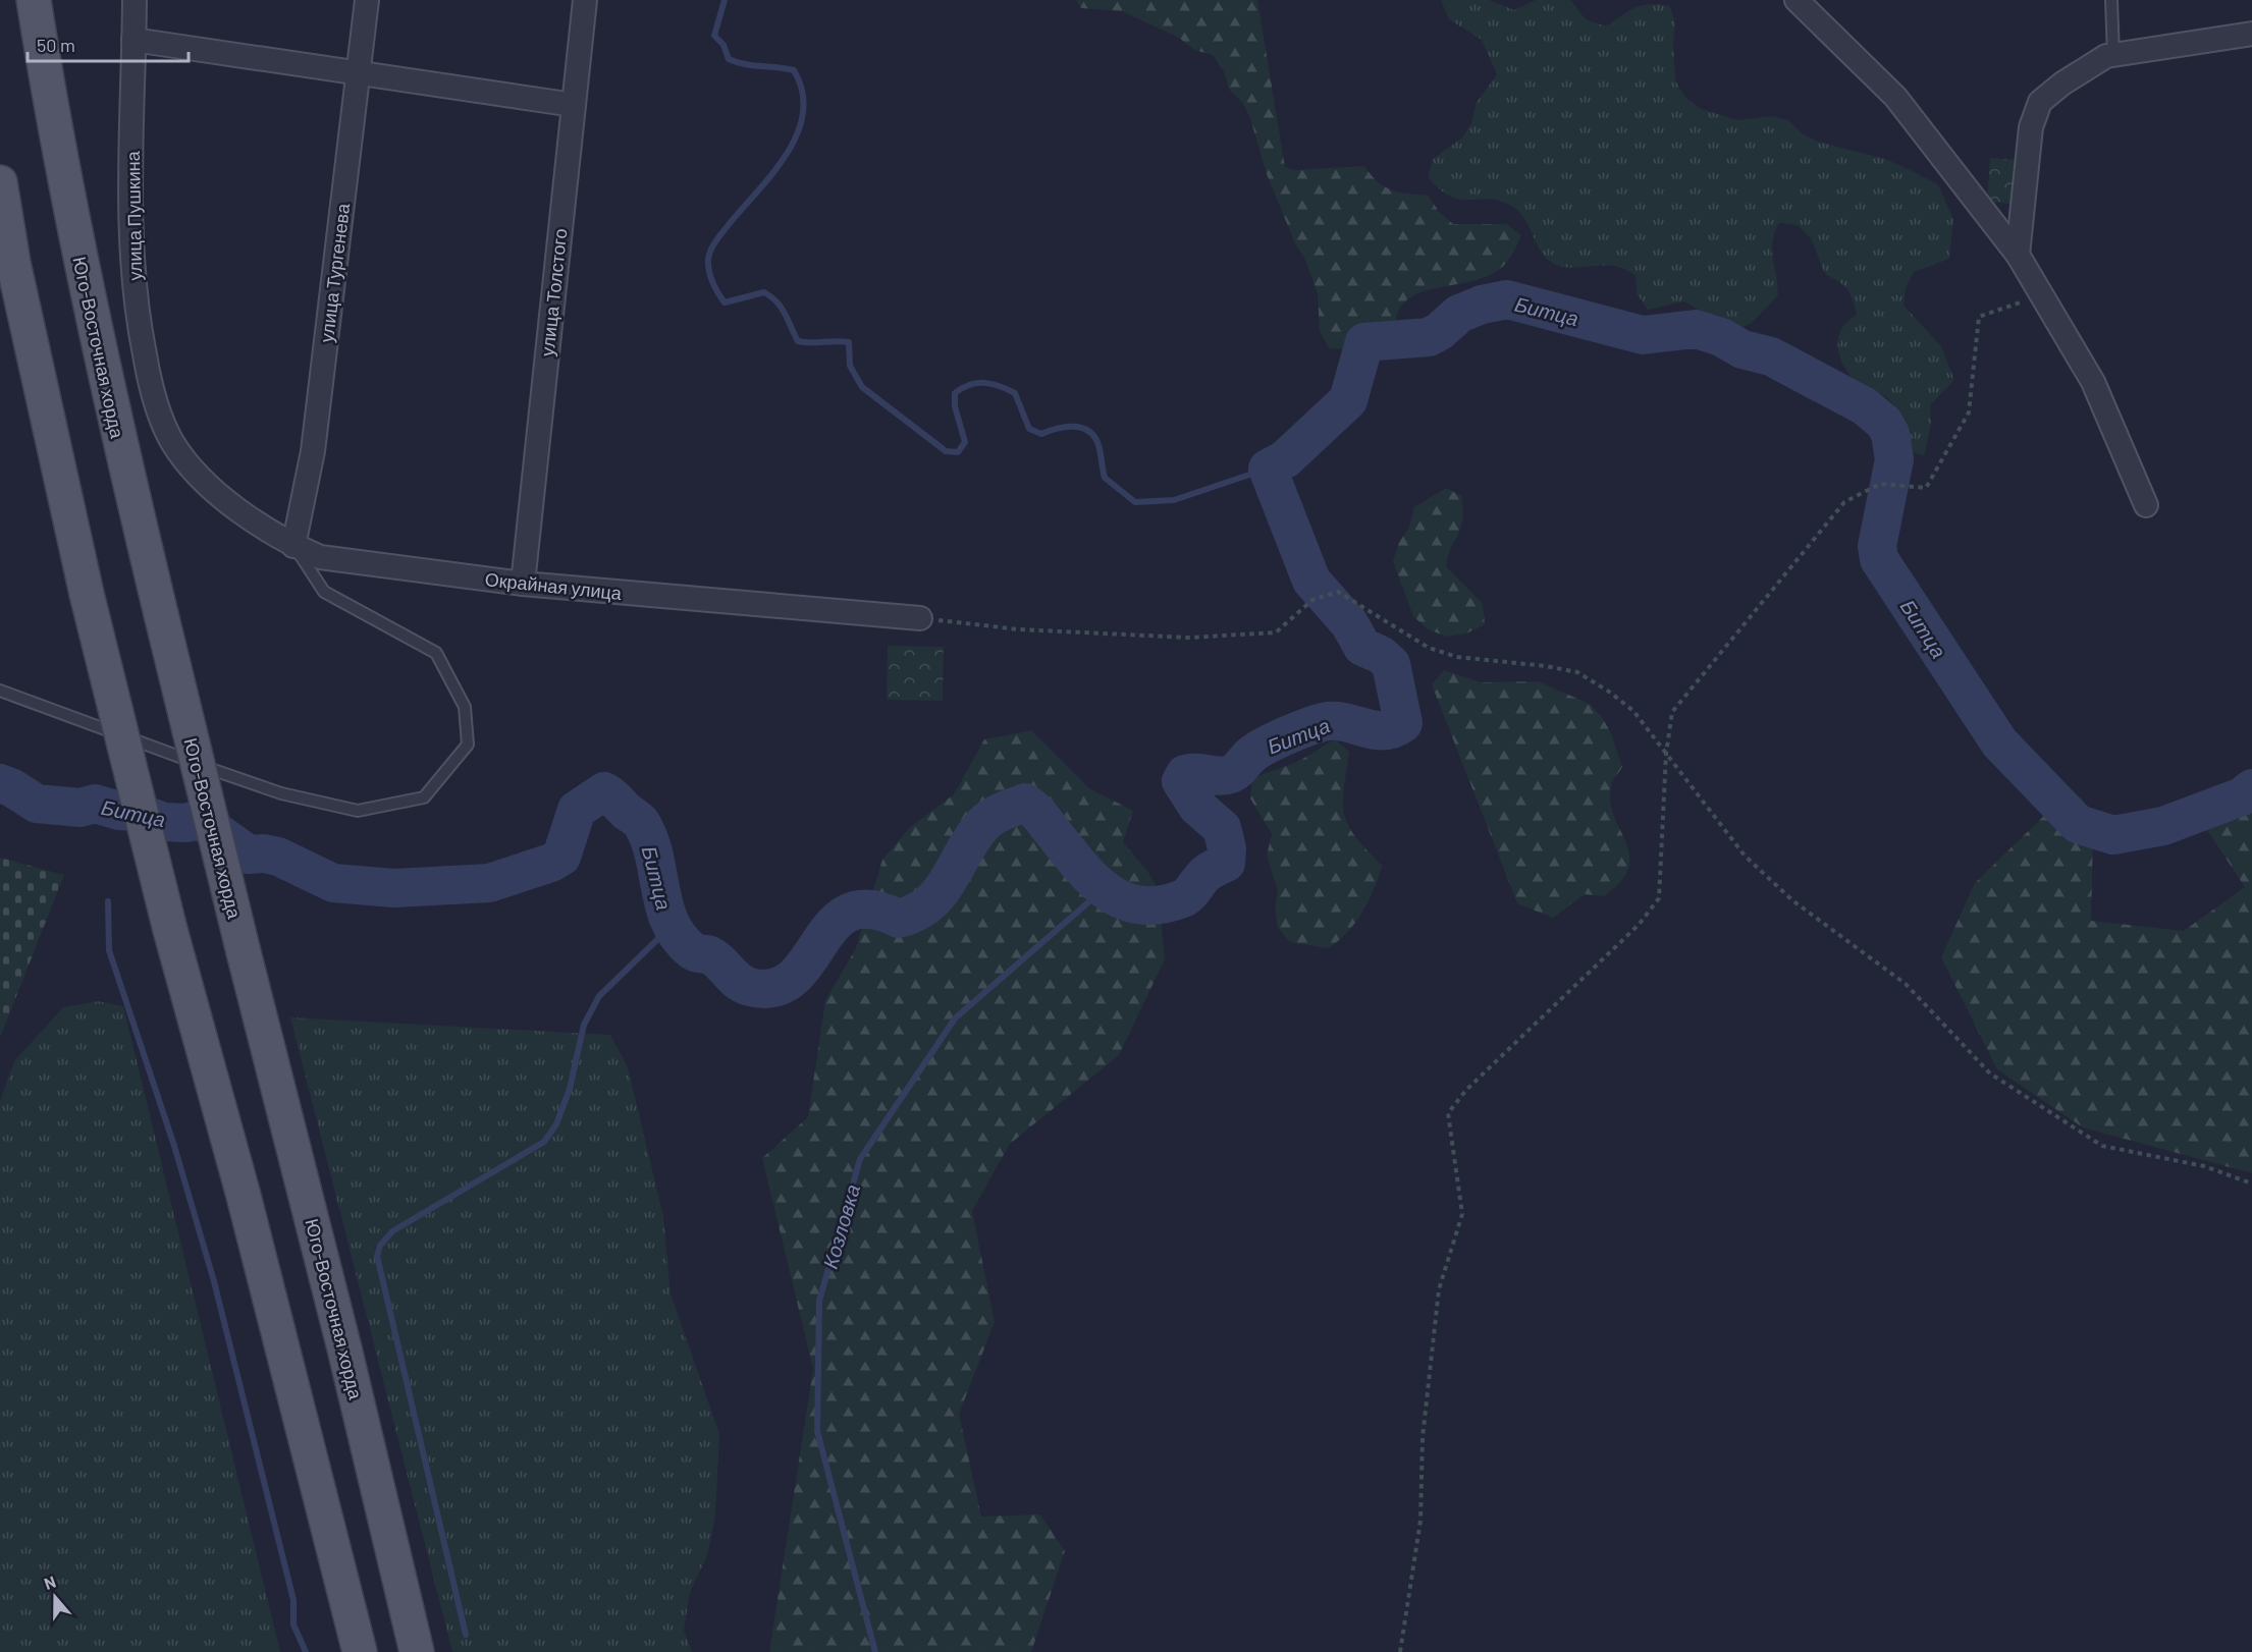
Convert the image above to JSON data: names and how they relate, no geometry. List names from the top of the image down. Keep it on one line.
{"streets":{"main road":["Юго-Восточная хорда"],"street":["улица Пушкина","улица Тургенева","улица Толстого","Окрайная улица"]},"crossings":[["улица Пушкина","Окрайная улица"],["улица Тургенева","Окрайная улица"],["улица Толстого","Окрайная улица"]],"water":["Битца","Козловка"],"scale_bar":"50 m","north":"top"}
